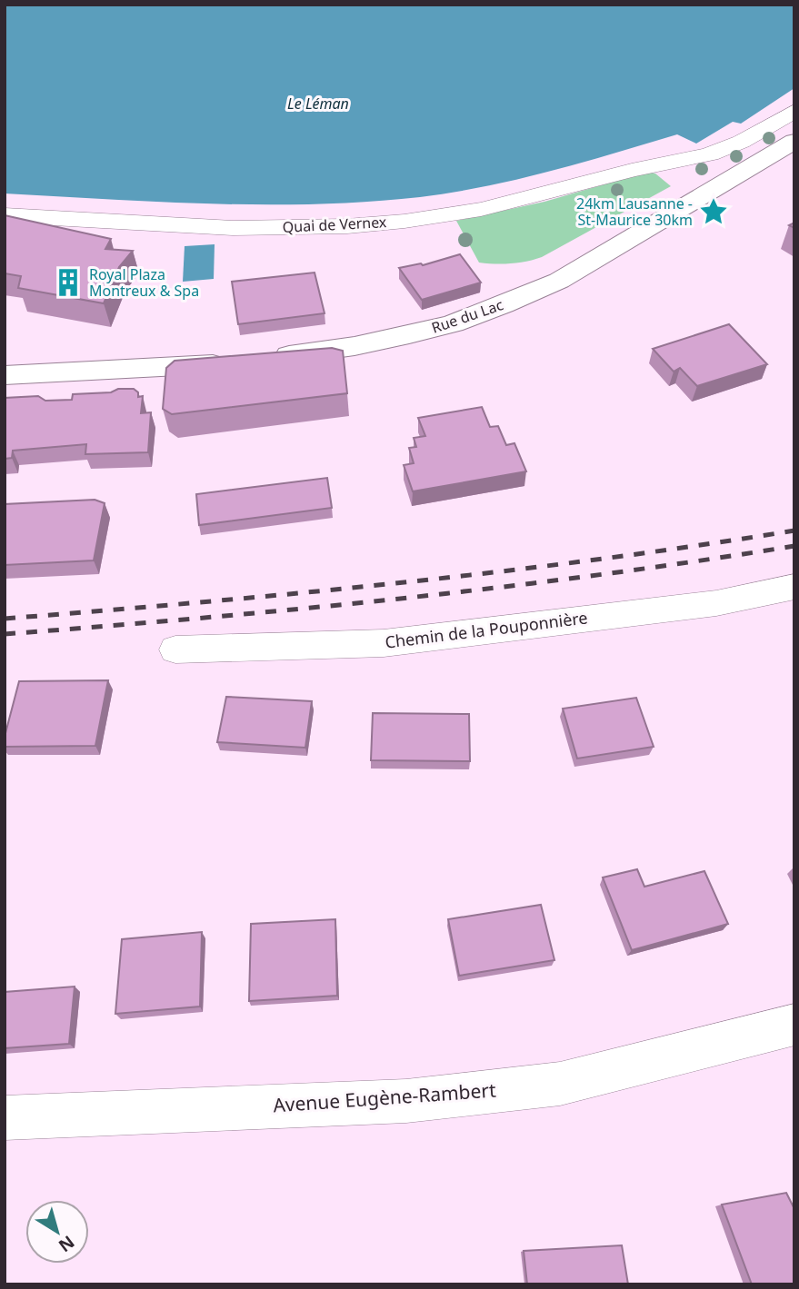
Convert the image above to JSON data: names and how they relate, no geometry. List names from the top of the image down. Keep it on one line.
{"streets":{"main road":["Rue du Lac"],"street":["Quai de Vernex","Chemin de la Pouponnière","Avenue Eugène-Rambert"]},"water":["Le Léman"],"places":{"place":["24km Lausanne - St-Maurice 30km"],"building":["Royal Plaza Montreux & Spa"]},"north":"bottom right"}
